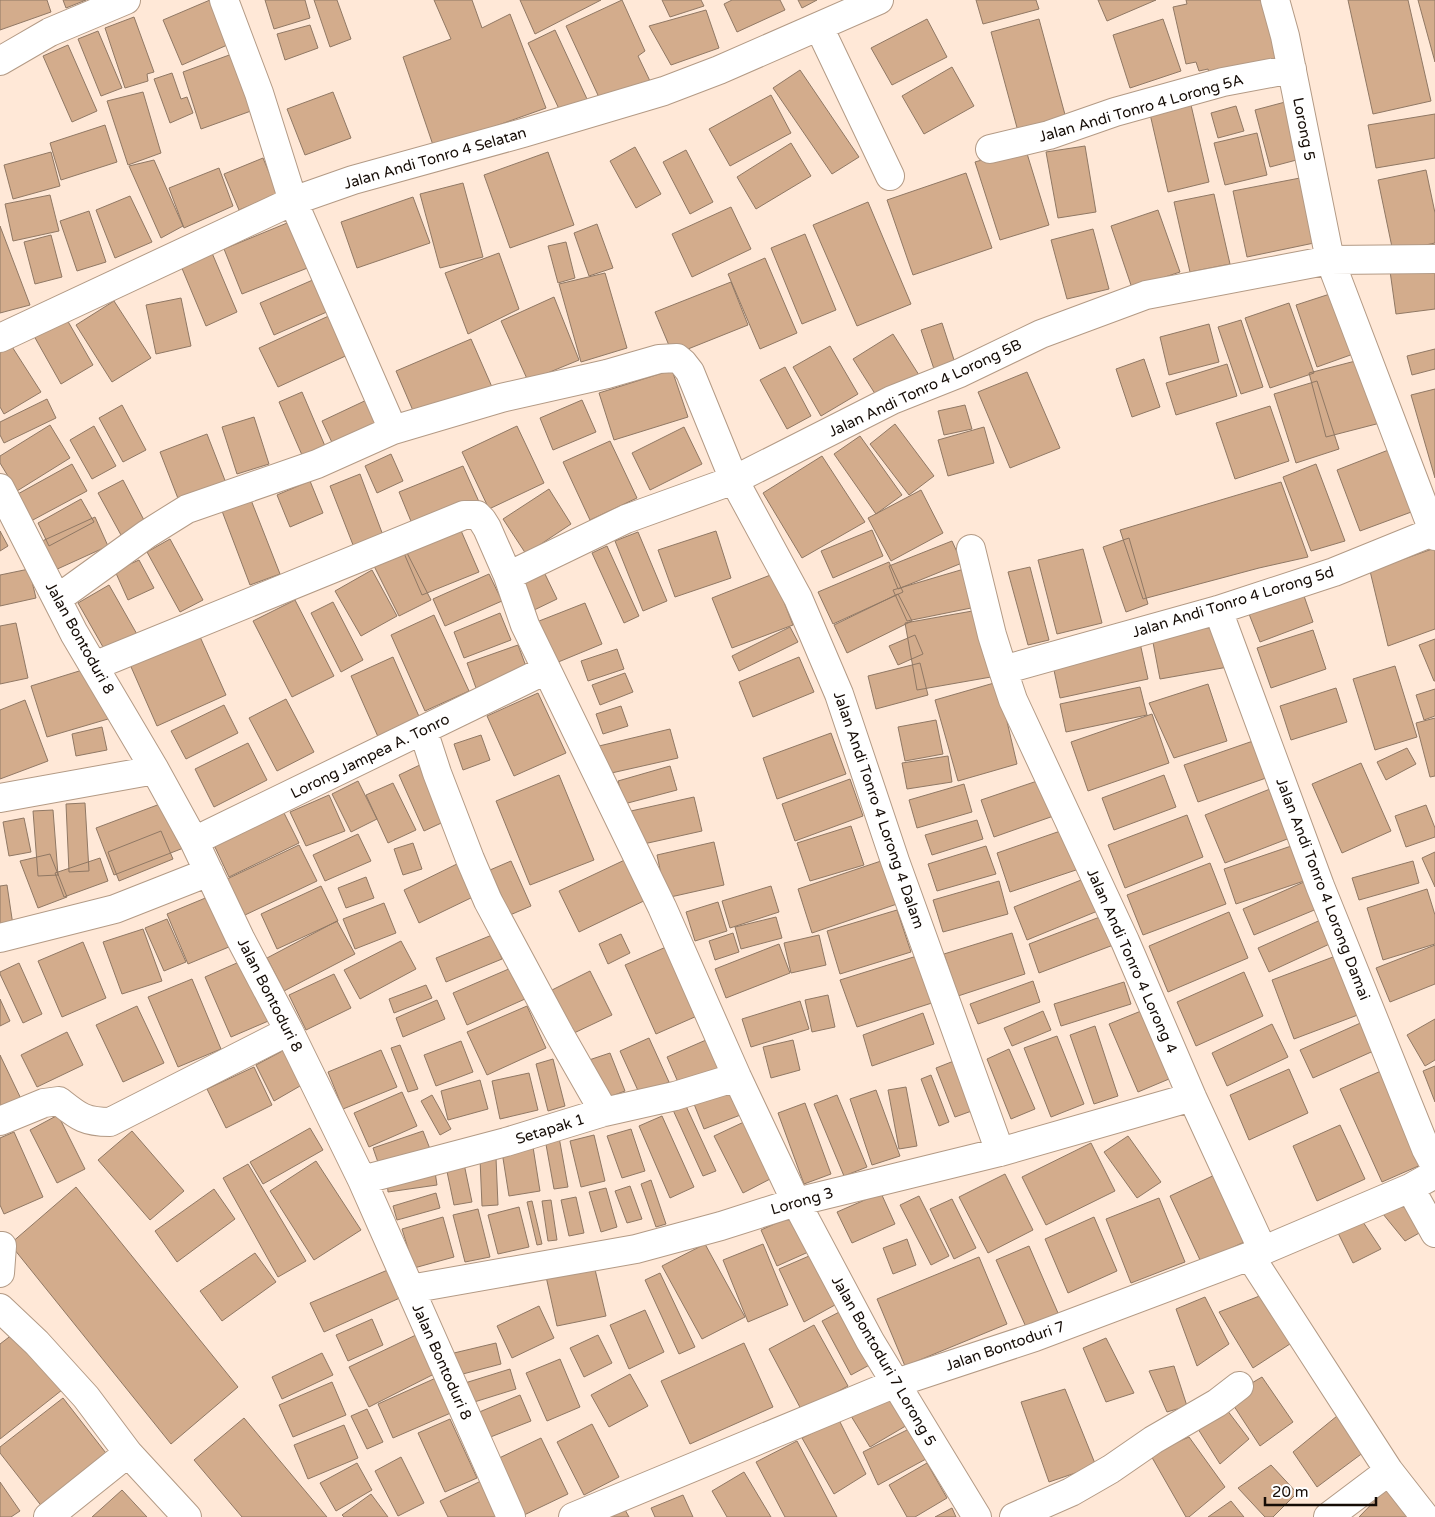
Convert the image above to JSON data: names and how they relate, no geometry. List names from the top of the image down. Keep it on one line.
{"streets":{"street":["Jalan Andi Tonro 4 Lorong 5A","Lorong 5","Jalan Andi Tonro 4 Selatan","Jalan Andi Tonro 4 Lorong 5B","Jalan Andi Tonro 4 Lorong 5d","Jalan Bontoduri 8","Lorong Jampea A. Tonro","Jalan Andi Tonro 4 Lorong 4 Dalam","Jalan Andi Tonro 4 Lorong Damai","Jalan Andi Tonro 4 Lorong 4","Setapak 1","Lorong 3","Jalan Bontoduri 7","Jalan Bontoduri 7 Lorong 5"]},"crossings":[["Jalan Andi Tonro 4 Lorong 5A","Lorong 5"],["Lorong 5","Jalan Andi Tonro 4 Lorong 5B"],["Lorong 5","Jalan Andi Tonro 4 Lorong 5d"],["Jalan Andi Tonro 4 Lorong 5B","Jalan Andi Tonro 4 Lorong 4 Dalam"],["Jalan Andi Tonro 4 Lorong 5B","Jalan Bontoduri 7 Lorong 5"],["Jalan Andi Tonro 4 Lorong 5d","Jalan Andi Tonro 4 Lorong Damai"],["Jalan Andi Tonro 4 Lorong 5d","Jalan Andi Tonro 4 Lorong 4"],["Jalan Bontoduri 8","Lorong Jampea A. Tonro"],["Jalan Bontoduri 8","Setapak 1"],["Jalan Bontoduri 8","Lorong 3"],["Jalan Bontoduri 8","Jalan Bontoduri 7 Lorong 5"],["Lorong Jampea A. Tonro","Jalan Bontoduri 7 Lorong 5"],["Jalan Andi Tonro 4 Lorong 4 Dalam","Lorong 3"],["Jalan Andi Tonro 4 Lorong 4","Lorong 3"],["Jalan Andi Tonro 4 Lorong 4","Jalan Bontoduri 7"],["Setapak 1","Jalan Bontoduri 7 Lorong 5"],["Lorong 3","Jalan Bontoduri 7 Lorong 5"],["Jalan Bontoduri 7","Jalan Bontoduri 7 Lorong 5"]],"scale_bar":"20 m"}
